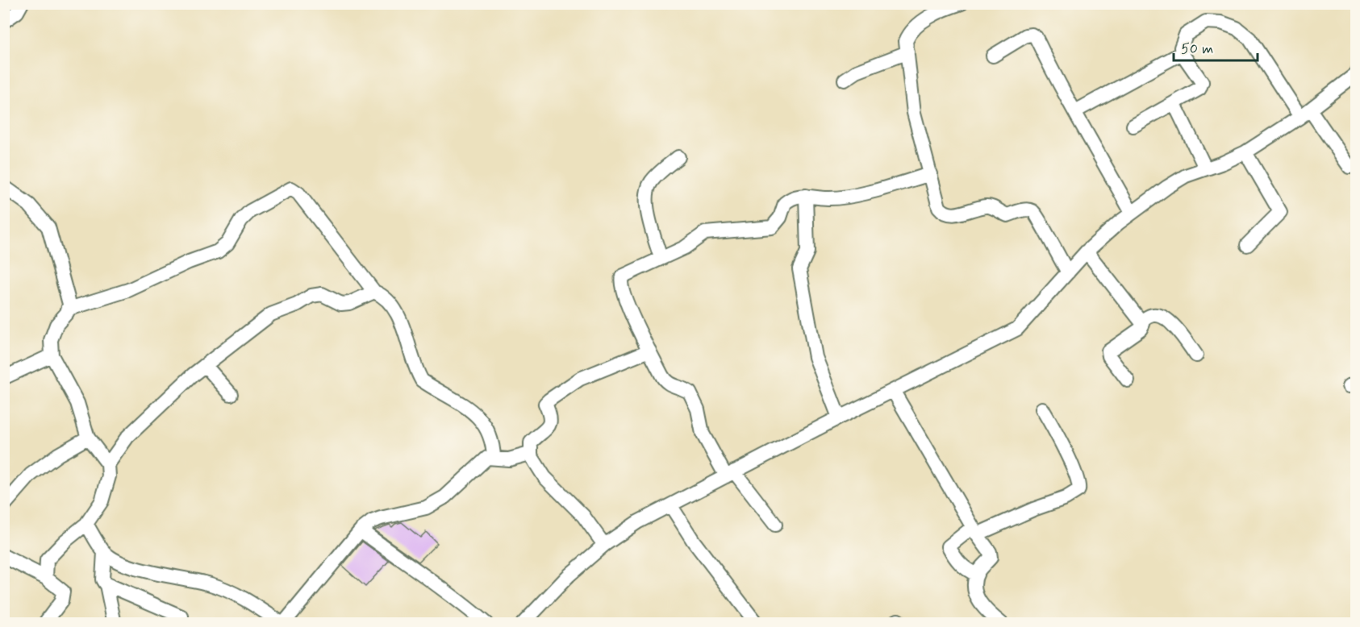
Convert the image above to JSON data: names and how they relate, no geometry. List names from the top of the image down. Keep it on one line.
{"scale_bar":"50 m"}
